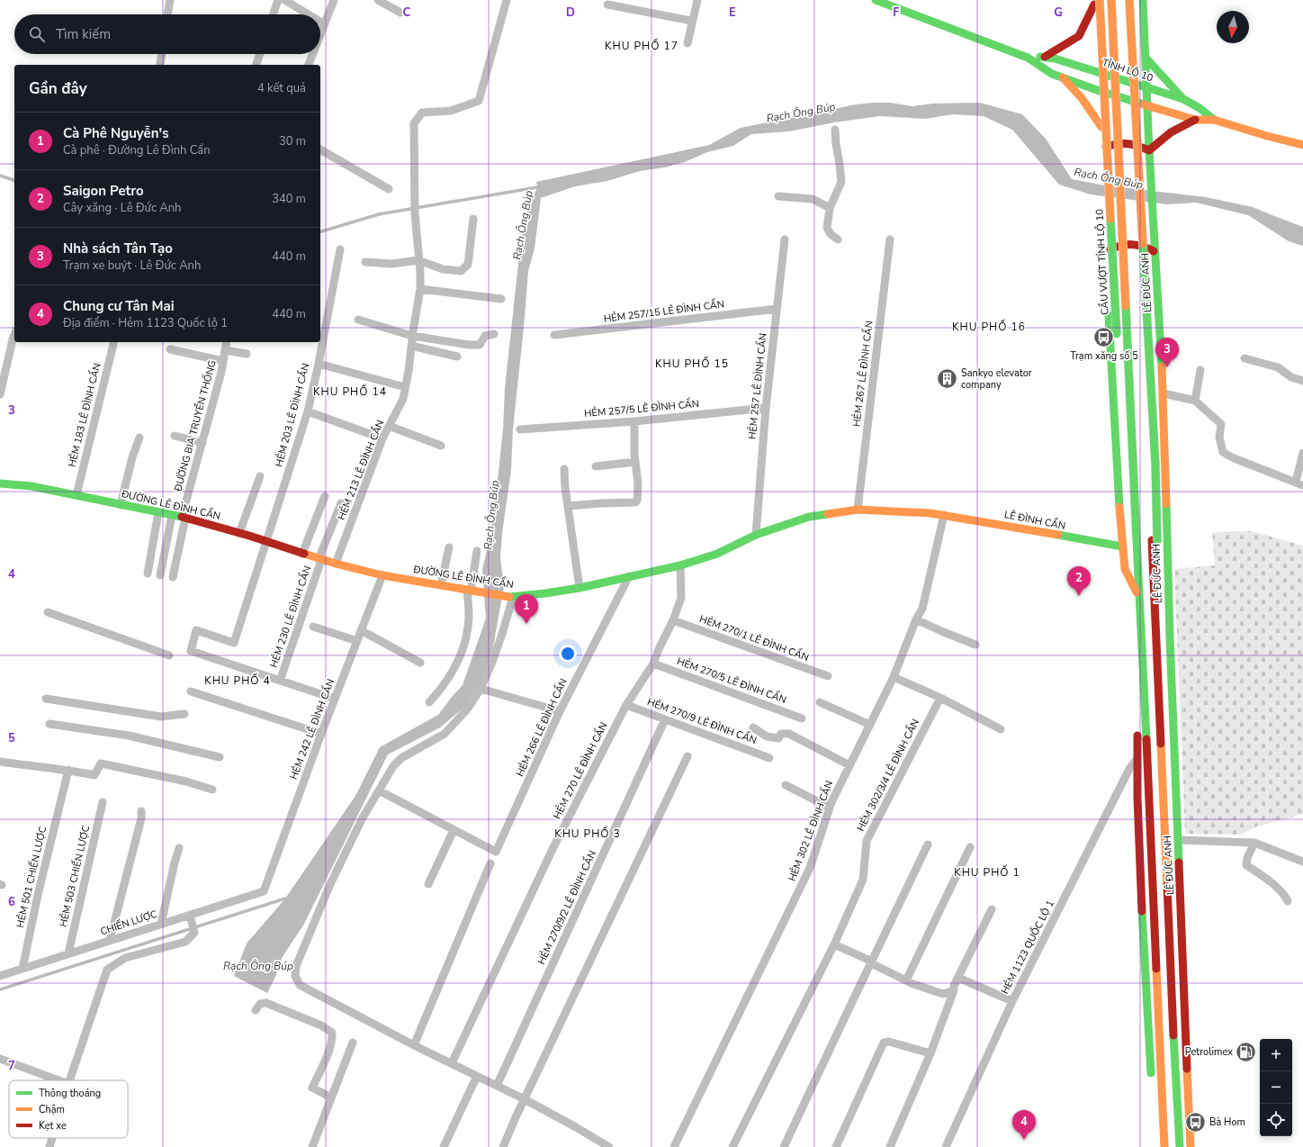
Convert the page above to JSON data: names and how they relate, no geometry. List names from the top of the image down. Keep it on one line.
{"streets":{"main road":["TỈNH LỘ 10","CẦU VƯỢT TỈNH LỘ 10","LÊ ĐỨC ANH","ĐƯỜNG LÊ ĐÌNH CẨN","LÊ ĐÌNH CẨN"],"street":["HẺM 257/15 LÊ ĐÌNH CẨN","HẺM 267 LÊ ĐÌNH CẨN","HẺM 257 LÊ ĐÌNH CẨN","HẺM 257/5 LÊ ĐÌNH CẨN","HẺM 183 LÊ ĐÌNH CẨN","HẺM 203 LÊ ĐÌNH CẨN","ĐƯỜNG BIA TRUYỀN THỐNG","HẺM 213 LÊ ĐÌNH CẨN","HẺM 230 LÊ ĐÌNH CẨN","HẺM 270/1 LÊ ĐÌNH CẨN","HẺM 270/5 LÊ ĐÌNH CẨN","HẺM 270/9 LÊ ĐÌNH CẨN","HẺM 266 LÊ ĐÌNH CẨN","HẺM 242 LÊ ĐÌNH CẨN","HẺM 270 LÊ ĐÌNH CẨN","HẺM 302/3/4 LÊ ĐÌNH CẨN","HẺM 302 LÊ ĐÌNH CẨN","HẺM 503 CHIẾN LƯỢC","HẺM 501 CHIẾN LƯỢC","HẺM 270/9/2 LÊ ĐÌNH CẨN","CHIẾN LƯỢC","HẺM 1123 QUỐC LỘ 1"]},"crossings":[["TỈNH LỘ 10","LÊ ĐỨC ANH"],["CẦU VƯỢT TỈNH LỘ 10","LÊ ĐỨC ANH"],["LÊ ĐỨC ANH","LÊ ĐÌNH CẨN"],["LÊ ĐỨC ANH","HẺM 1123 QUỐC LỘ 1"],["HẺM 257/15 LÊ ĐÌNH CẨN","HẺM 257 LÊ ĐÌNH CẨN"],["HẺM 267 LÊ ĐÌNH CẨN","ĐƯỜNG LÊ ĐÌNH CẨN"],["HẺM 257 LÊ ĐÌNH CẨN","HẺM 257/5 LÊ ĐÌNH CẨN"],["HẺM 257 LÊ ĐÌNH CẨN","ĐƯỜNG LÊ ĐÌNH CẨN"],["HẺM 183 LÊ ĐÌNH CẨN","ĐƯỜNG LÊ ĐÌNH CẨN"],["HẺM 203 LÊ ĐÌNH CẨN","ĐƯỜNG LÊ ĐÌNH CẨN"],["HẺM 203 LÊ ĐÌNH CẨN","HẺM 230 LÊ ĐÌNH CẨN"],["ĐƯỜNG BIA TRUYỀN THỐNG","ĐƯỜNG LÊ ĐÌNH CẨN"],["HẺM 213 LÊ ĐÌNH CẨN","ĐƯỜNG LÊ ĐÌNH CẨN"],["ĐƯỜNG LÊ ĐÌNH CẨN","LÊ ĐÌNH CẨN"],["ĐƯỜNG LÊ ĐÌNH CẨN","HẺM 230 LÊ ĐÌNH CẨN"],["ĐƯỜNG LÊ ĐÌNH CẨN","HẺM 266 LÊ ĐÌNH CẨN"],["ĐƯỜNG LÊ ĐÌNH CẨN","HẺM 242 LÊ ĐÌNH CẨN"],["ĐƯỜNG LÊ ĐÌNH CẨN","HẺM 270 LÊ ĐÌNH CẨN"],["ĐƯỜNG LÊ ĐÌNH CẨN","HẺM 302 LÊ ĐÌNH CẨN"],["LÊ ĐÌNH CẨN","HẺM 302 LÊ ĐÌNH CẨN"],["HẺM 270/1 LÊ ĐÌNH CẨN","HẺM 270 LÊ ĐÌNH CẨN"],["HẺM 270/5 LÊ ĐÌNH CẨN","HẺM 270 LÊ ĐÌNH CẨN"],["HẺM 270/9 LÊ ĐÌNH CẨN","HẺM 270 LÊ ĐÌNH CẨN"],["HẺM 270/9 LÊ ĐÌNH CẨN","HẺM 270/9/2 LÊ ĐÌNH CẨN"],["HẺM 242 LÊ ĐÌNH CẨN","CHIẾN LƯỢC"],["HẺM 503 CHIẾN LƯỢC","CHIẾN LƯỢC"],["HẺM 501 CHIẾN LƯỢC","CHIẾN LƯỢC"]],"districts":["KHU PHỐ 17","KHU PHỐ 16","KHU PHỐ 15","KHU PHỐ 14","KHU PHỐ 4","KHU PHỐ 3","KHU PHỐ 1"],"water":["Rạch Ông Búp"],"places":{"bus stop":["Trạm xăng số 5","Bà Hom"],"building":["Sankyo elevator company"],"fuel station":["Petrolimex"]},"legend":["Thông thoáng","Chậm","Kẹt xe"],"north":"bottom","page":{"search":"Tìm kiếm","heading":["Gần đây","4 kết quả"],"list":[{"mark":"1","name":"Cà Phê Nguyễn's","note":"Cà phê · Đường Lê Đình Cẩn","value":"30 m"},{"mark":"2","name":"Saigon Petro","note":"Cây xăng · Lê Đức Anh","value":"340 m"},{"mark":"3","name":"Nhà sách Tân Tạo","note":"Trạm xe buýt · Lê Đức Anh","value":"440 m"},{"mark":"4","name":"Chung cư Tân Mai","note":"Địa điểm · Hẻm 1123 Quốc lộ 1","value":"440 m"}],"pins":["3","2","1","4"],"map_buttons":["+","−"]},"grid":{"columns":["C","D","E","F","G"],"rows":["3","4","5","6","7"]}}
